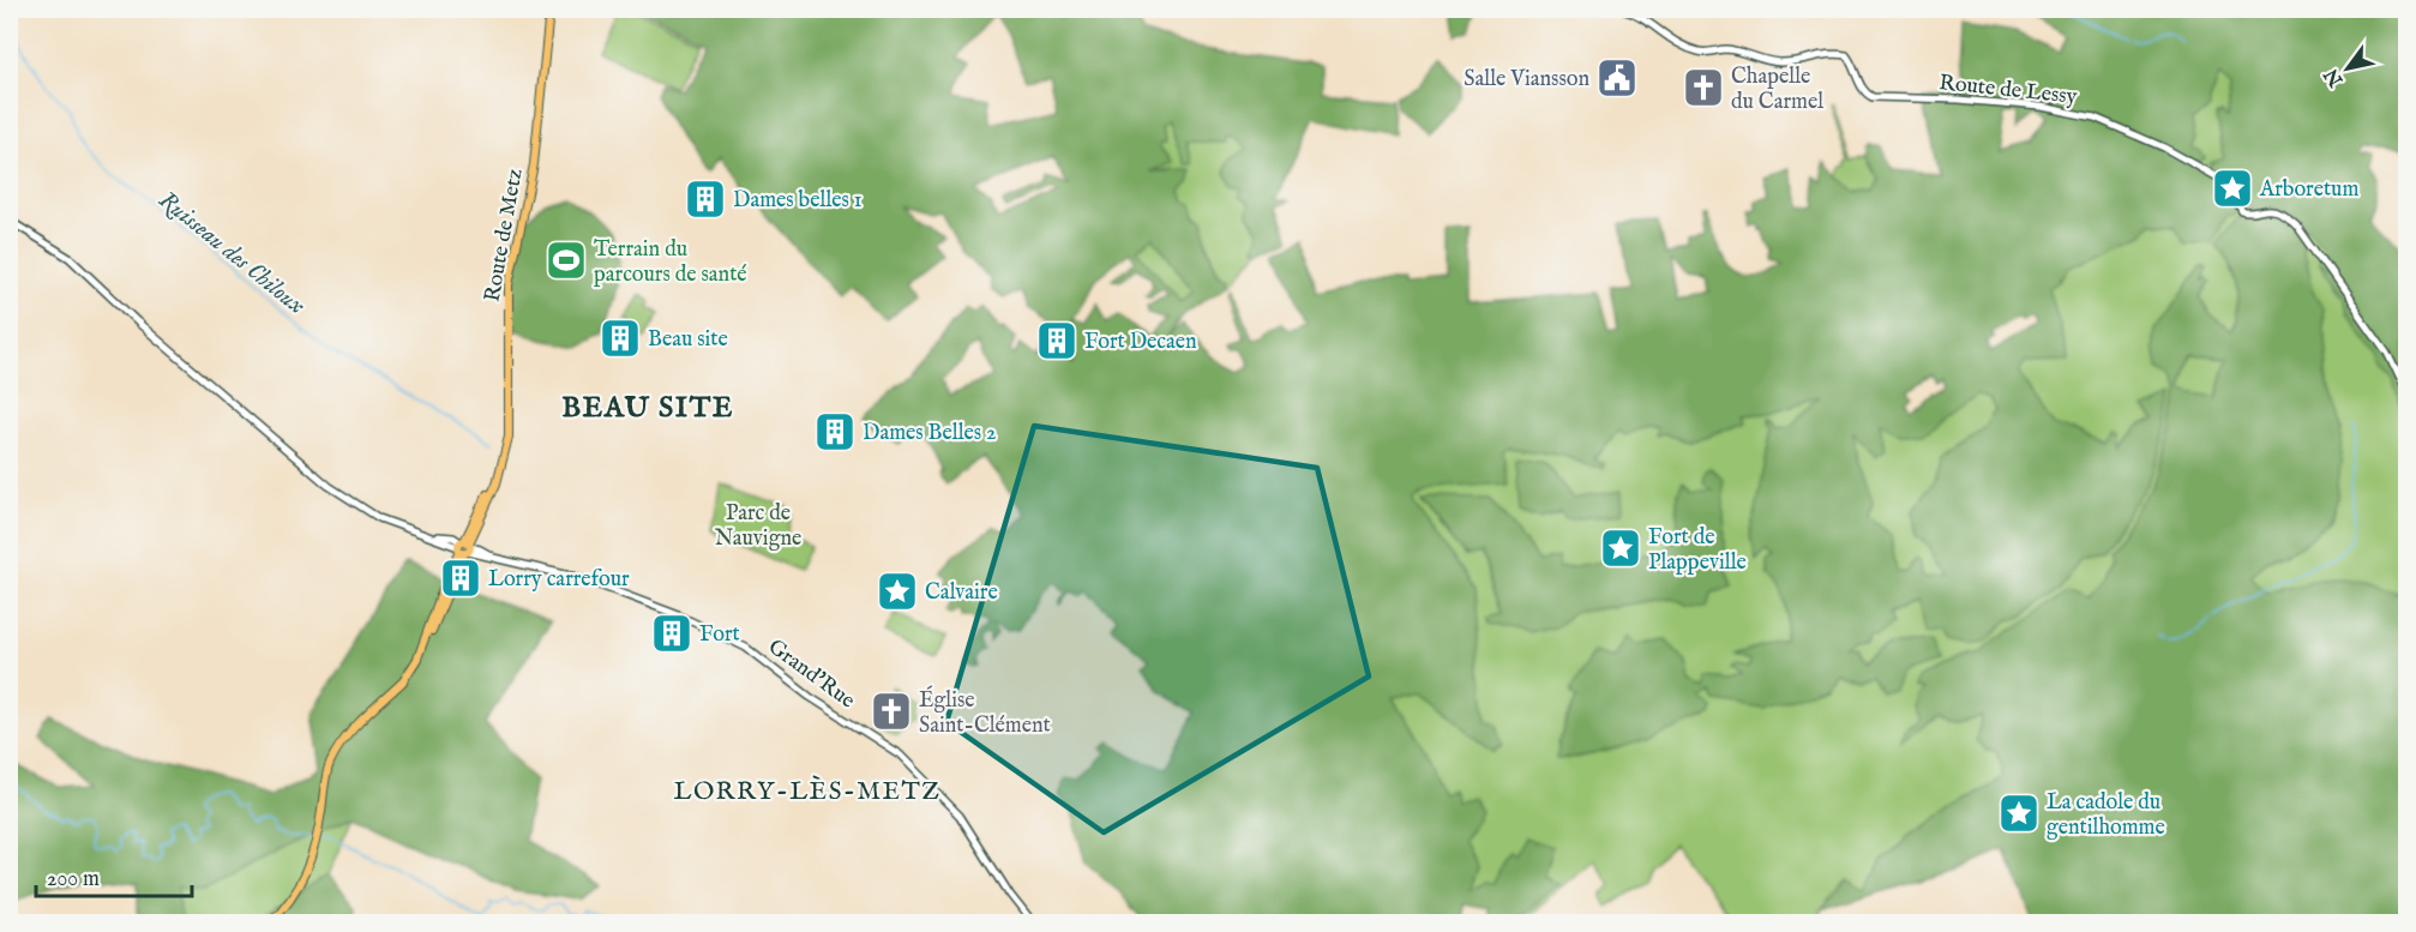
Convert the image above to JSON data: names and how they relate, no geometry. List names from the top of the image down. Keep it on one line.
{"streets":{"main road":["Route de Metz"],"street":["Route de Lessy","Grand'Rue"]},"crossings":[["Route de Metz","Grand'Rue"]],"districts":["BEAU SITE","LORRY-LÈS-METZ"],"water":["Ruisseau des Chiloux"],"parks":["Parc de Nauvigne"],"places":{"public building":["Salle Viansson"],"church":["Chapelle du Carmel","Église Saint-Clément"],"place":["Arboretum","Fort de Plappeville","Calvaire","La cadole du gentilhomme"],"building":["Dames belles 1","Beau site","Fort Decaen","Dames Belles 2","Lorry carrefour","Fort"],"sports":["Terrain du parcours de santé"]},"scale_bar":"200 m","north":"bottom left"}
